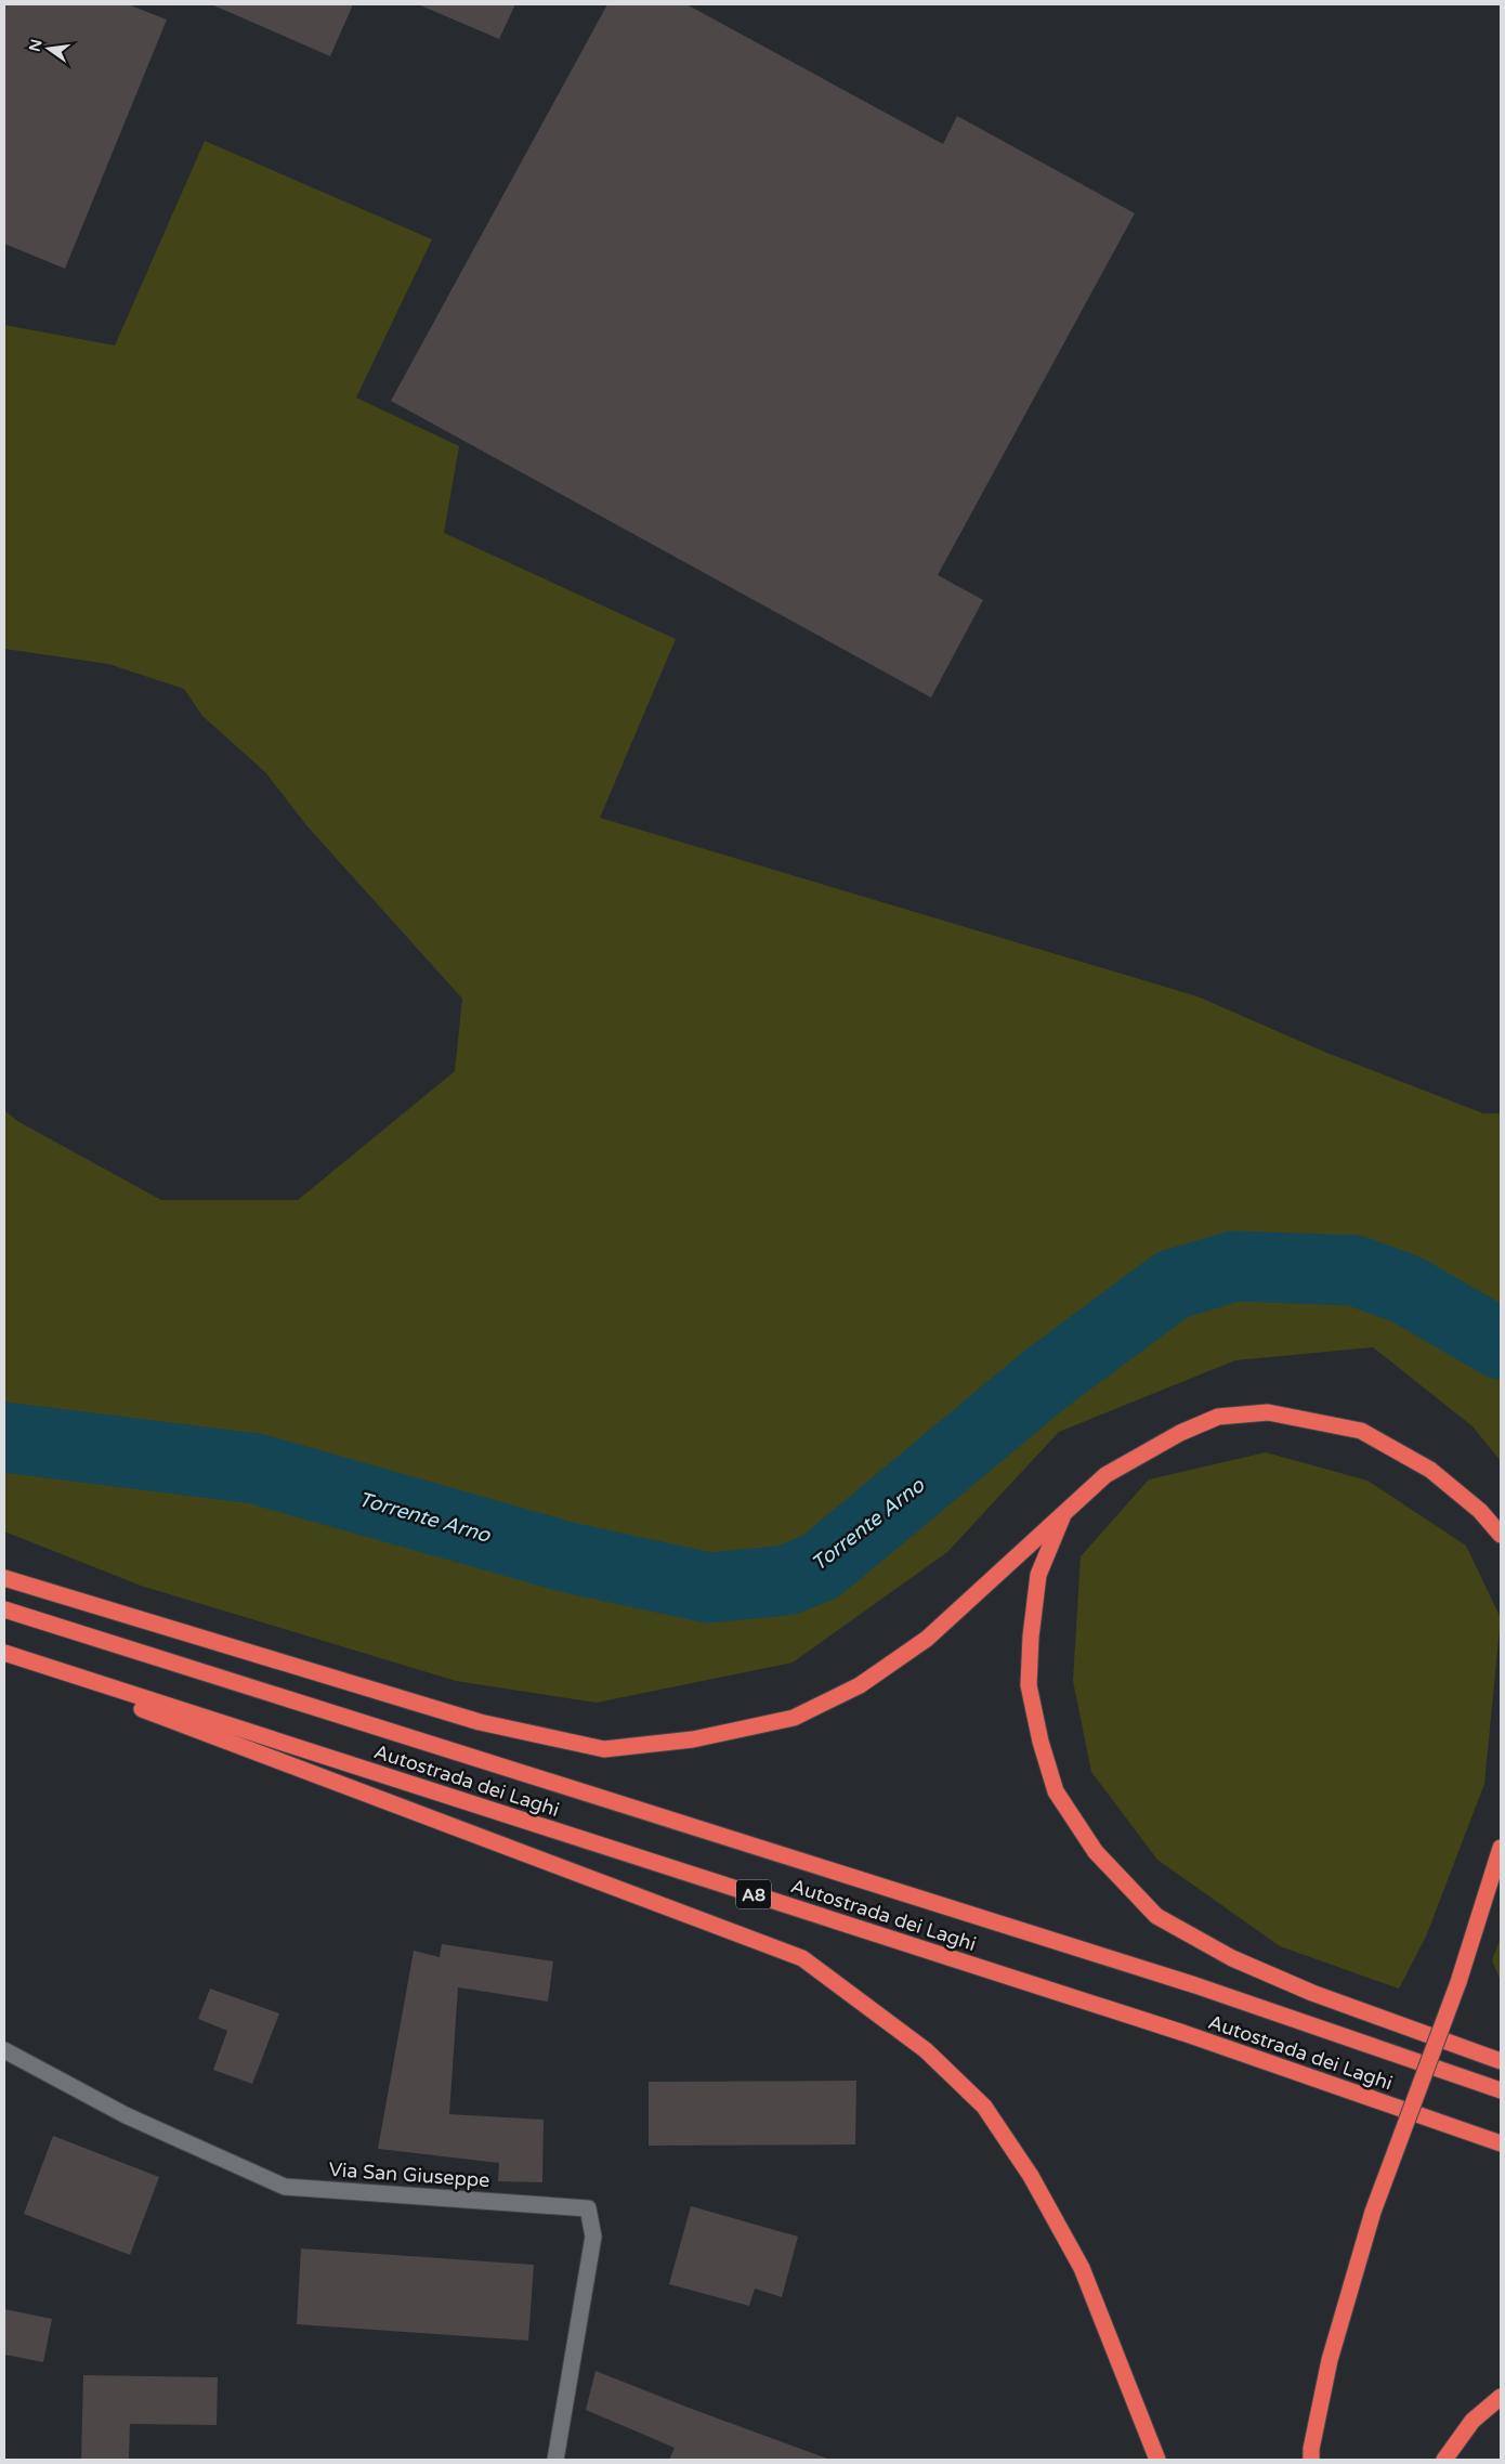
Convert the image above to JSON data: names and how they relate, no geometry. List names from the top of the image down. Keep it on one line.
{"streets":{"highway":["Autostrada dei Laghi","A8"],"street":["Via San Giuseppe"]},"water":["Torrente Arno"],"north":"left"}
